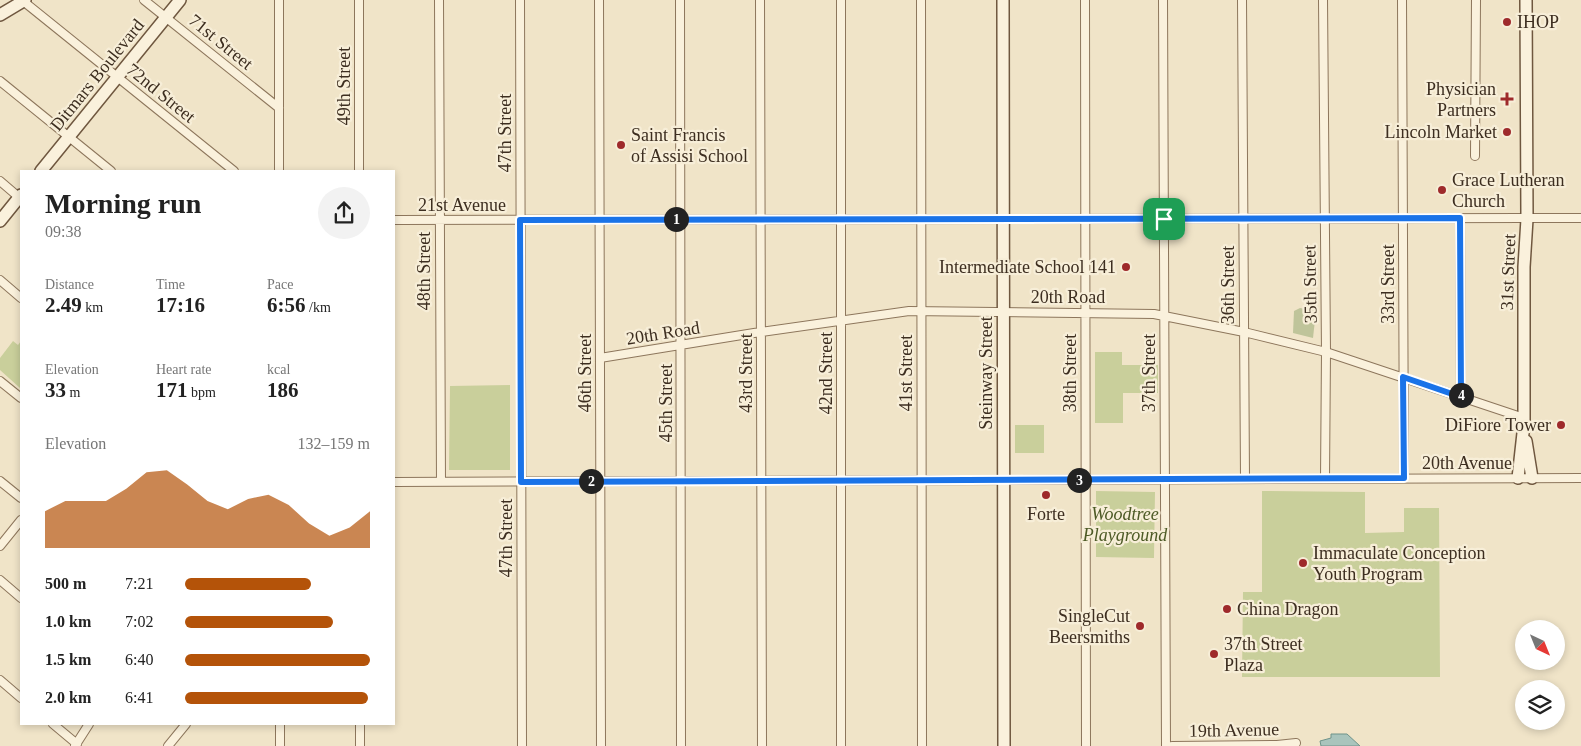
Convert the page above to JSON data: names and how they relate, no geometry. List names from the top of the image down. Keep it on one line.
{"streets":{"street":["71st Street","Ditmars Boulevard","49th Street","72nd Street","47th Street","21st Avenue","48th Street","31st Street","35th Street","33rd Street","36th Street","20th Road","46th Street","43rd Street","42nd Street","41st Street","Steinway Street","38th Street","37th Street","45th Street","20th Avenue","19th Avenue"]},"crossings":[["71st Street","Ditmars Boulevard"],["Ditmars Boulevard","72nd Street"],["47th Street","21st Avenue"],["47th Street","20th Avenue"],["21st Avenue","48th Street"],["21st Avenue","31st Street"],["21st Avenue","35th Street"],["21st Avenue","33rd Street"],["21st Avenue","36th Street"],["21st Avenue","46th Street"],["21st Avenue","43rd Street"],["21st Avenue","42nd Street"],["21st Avenue","41st Street"],["21st Avenue","Steinway Street"],["21st Avenue","38th Street"],["21st Avenue","37th Street"],["21st Avenue","45th Street"],["48th Street","20th Avenue"],["31st Street","20th Road"],["31st Street","20th Avenue"],["35th Street","20th Road"],["35th Street","20th Avenue"],["33rd Street","20th Road"],["33rd Street","20th Avenue"],["36th Street","20th Road"],["36th Street","20th Avenue"],["20th Road","46th Street"],["20th Road","43rd Street"],["20th Road","42nd Street"],["20th Road","41st Street"],["20th Road","Steinway Street"],["20th Road","38th Street"],["20th Road","37th Street"],["20th Road","45th Street"],["46th Street","20th Avenue"],["43rd Street","20th Avenue"],["42nd Street","20th Avenue"],["41st Street","20th Avenue"],["Steinway Street","20th Avenue"],["38th Street","20th Avenue"],["37th Street","20th Avenue"],["45th Street","20th Avenue"]],"parks":["Woodtree Playground"],"places":{"other":["IHOP","Lincoln Market","Saint Francis of Assisi School","Grace Lutheran Church","Intermediate School 141","DiFiore Tower","Forte","Immaculate Conception Youth Program","China Dragon","SingleCut Beersmiths","37th Street Plaza"],"health":["Physician Partners"]},"north":"bottom right","page":{"heading":["Morning run","09:38"],"pins":["1","4","3","2"],"stats":[["Distance","2.49 km"],["Time","17:16"],["Pace","6:56 /km"],["Elevation","33 m"],["Heart rate","171 bpm"],["kcal","186"]],"chart":["Elevation","132–159 m"],"list":[{"name":"500 m","note":"7:21"},{"name":"1.0 km","note":"7:02"},{"name":"1.5 km","note":"6:40"},{"name":"2.0 km","note":"6:41"}]}}
